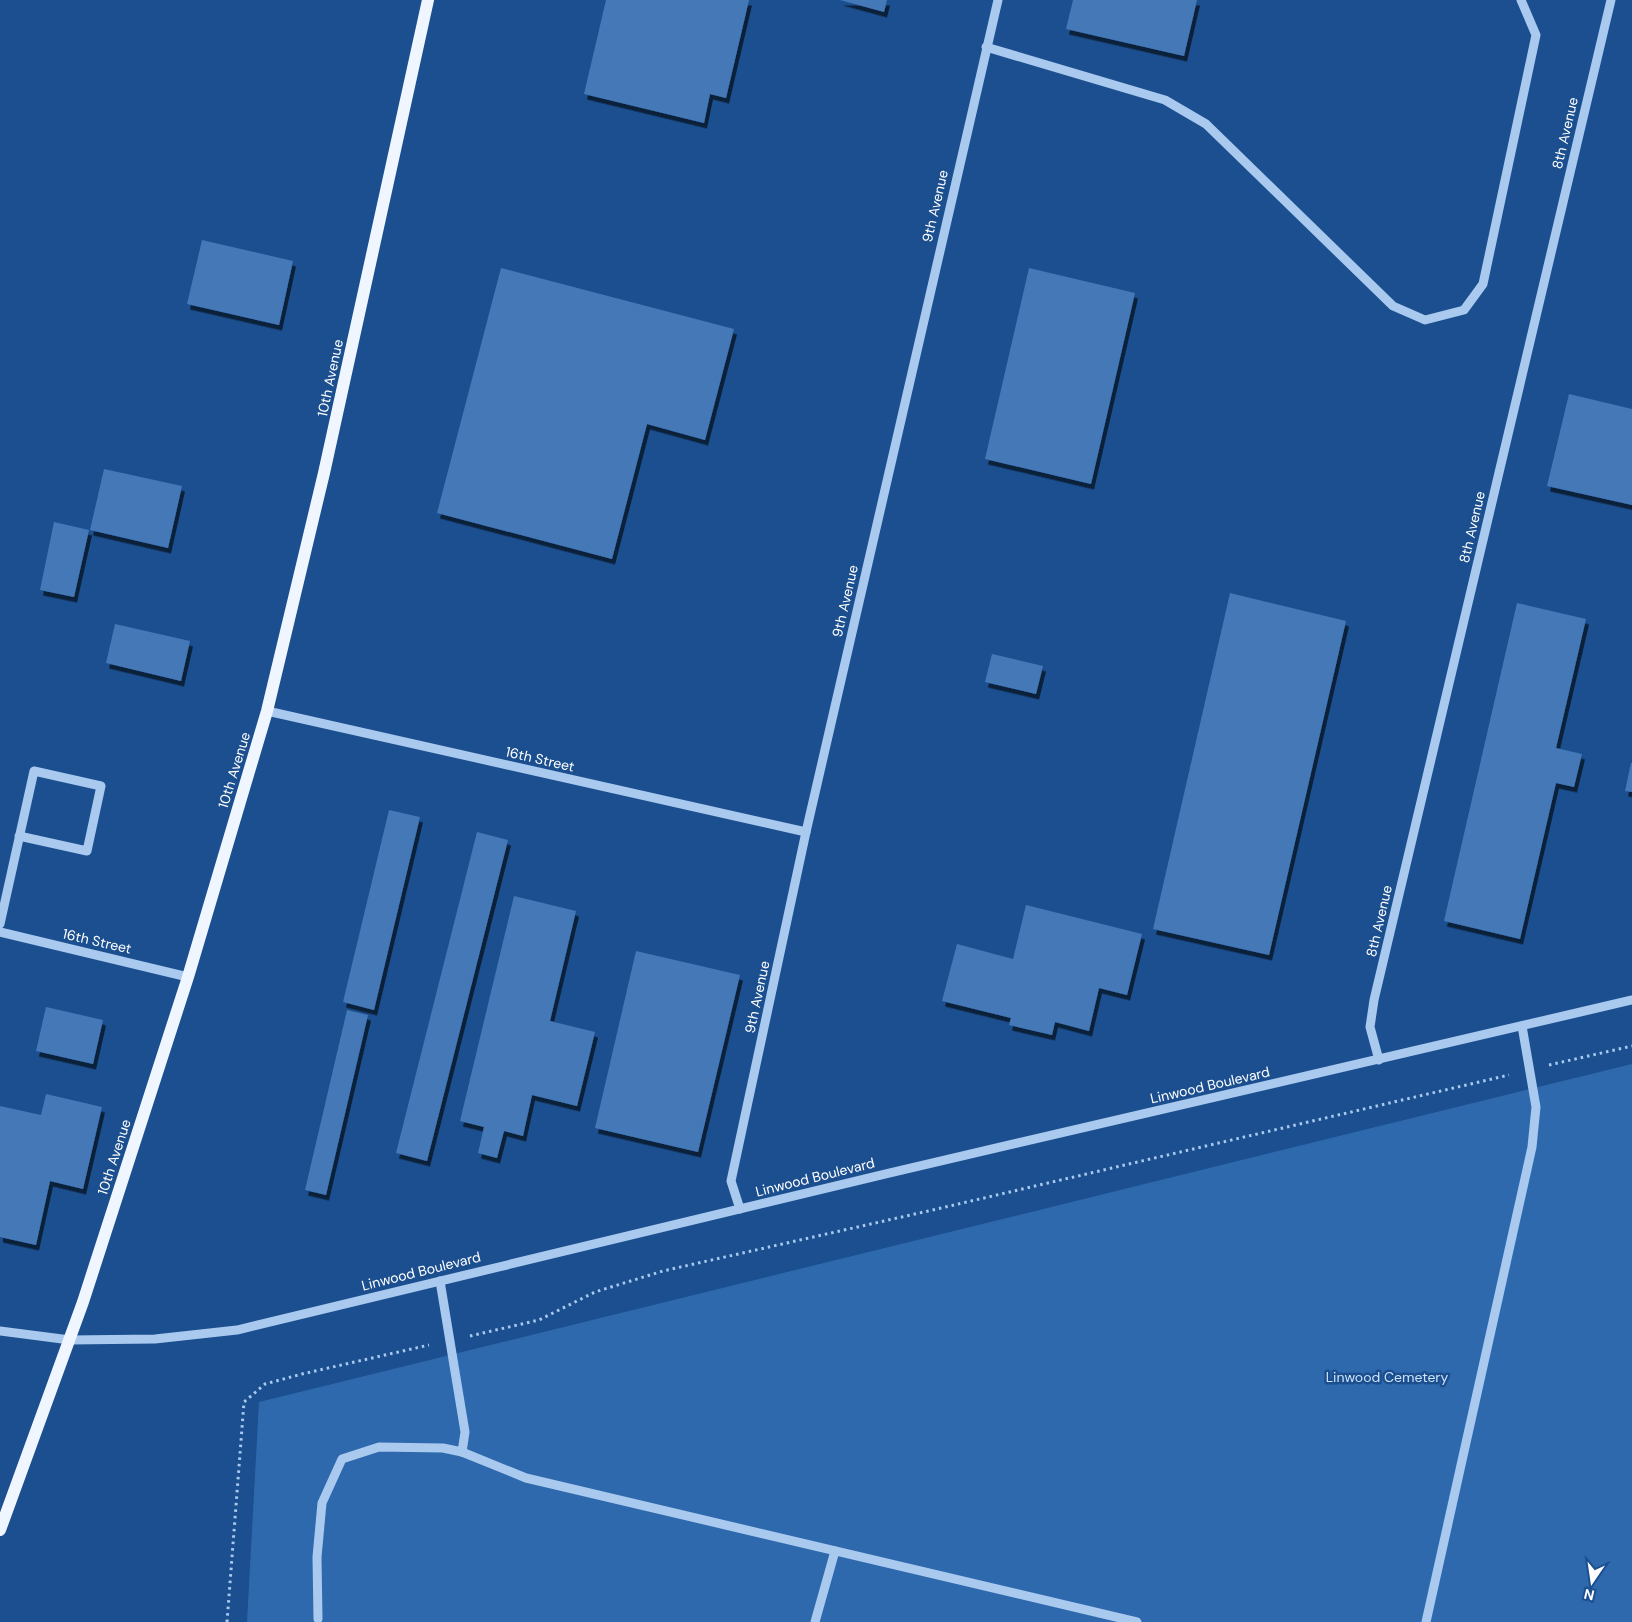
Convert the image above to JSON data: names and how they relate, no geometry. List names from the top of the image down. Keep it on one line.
{"streets":{"main road":["10th Avenue"],"street":["8th Avenue","9th Avenue","16th Street","Linwood Boulevard"]},"crossings":[["8th Avenue","Linwood Boulevard"],["9th Avenue","16th Street"],["9th Avenue","Linwood Boulevard"],["10th Avenue","16th Street"],["10th Avenue","Linwood Boulevard"]],"parks":["Linwood Cemetery"],"north":"bottom"}
